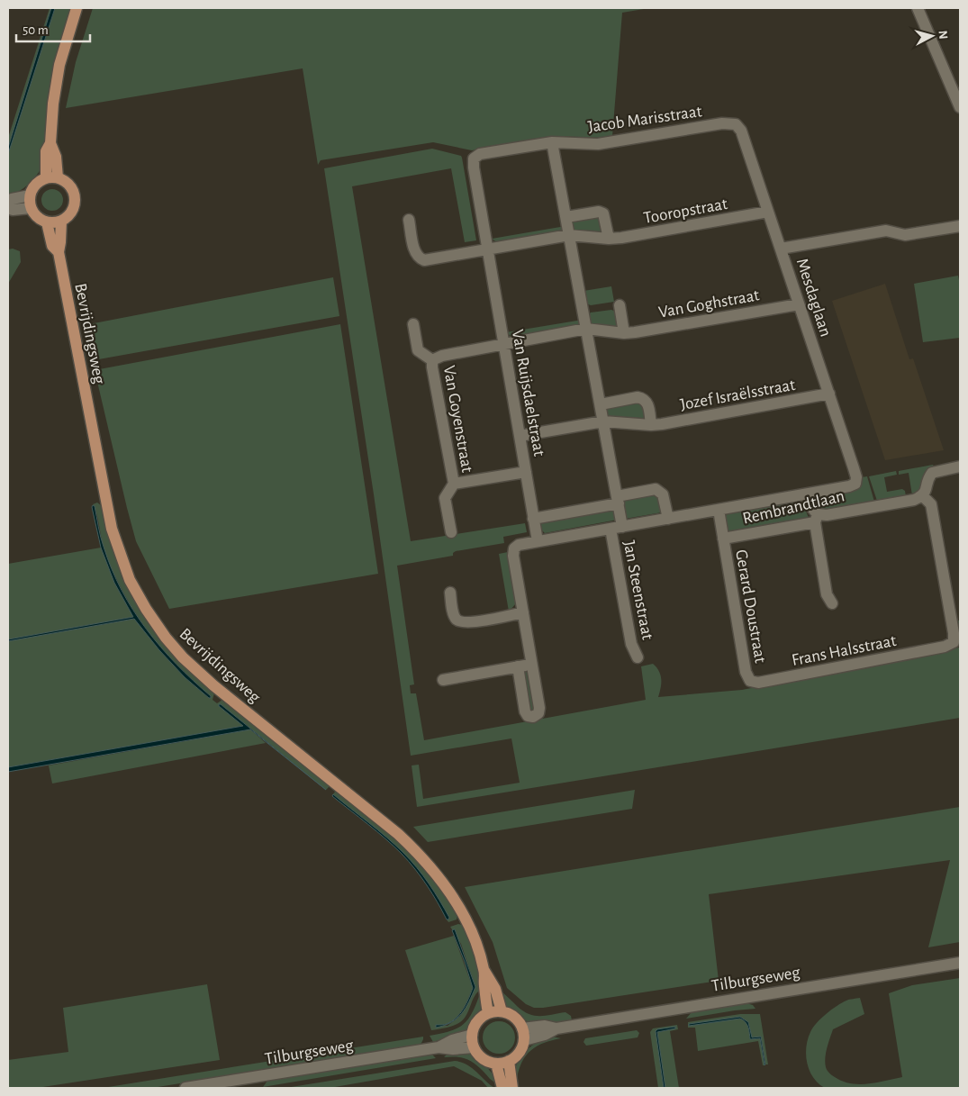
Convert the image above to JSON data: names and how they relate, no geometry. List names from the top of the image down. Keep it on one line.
{"streets":{"main road":["Bevrijdingsweg"],"street":["Jacob Marisstraat","Tooropstraat","Mesdaglaan","Van Goghstraat","Van Ruijsdaelstraat","Jozef Israëlsstraat","Van Goyenstraat","Rembrandtlaan","Jan Steenstraat","Gerard Doustraat","Frans Halsstraat","Tilburgseweg"]},"crossings":[["Jacob Marisstraat","Mesdaglaan"],["Jacob Marisstraat","Van Ruijsdaelstraat"],["Tooropstraat","Mesdaglaan"],["Tooropstraat","Van Ruijsdaelstraat"],["Mesdaglaan","Van Goghstraat"],["Mesdaglaan","Jozef Israëlsstraat"],["Mesdaglaan","Rembrandtlaan"],["Van Goghstraat","Van Ruijsdaelstraat"],["Van Goghstraat","Van Goyenstraat"],["Bevrijdingsweg","Tilburgseweg"],["Van Ruijsdaelstraat","Jozef Israëlsstraat"],["Van Ruijsdaelstraat","Van Goyenstraat"],["Van Ruijsdaelstraat","Rembrandtlaan"],["Rembrandtlaan","Jan Steenstraat"],["Rembrandtlaan","Gerard Doustraat"],["Rembrandtlaan","Frans Halsstraat"],["Gerard Doustraat","Frans Halsstraat"]],"scale_bar":"50 m","north":"right"}
